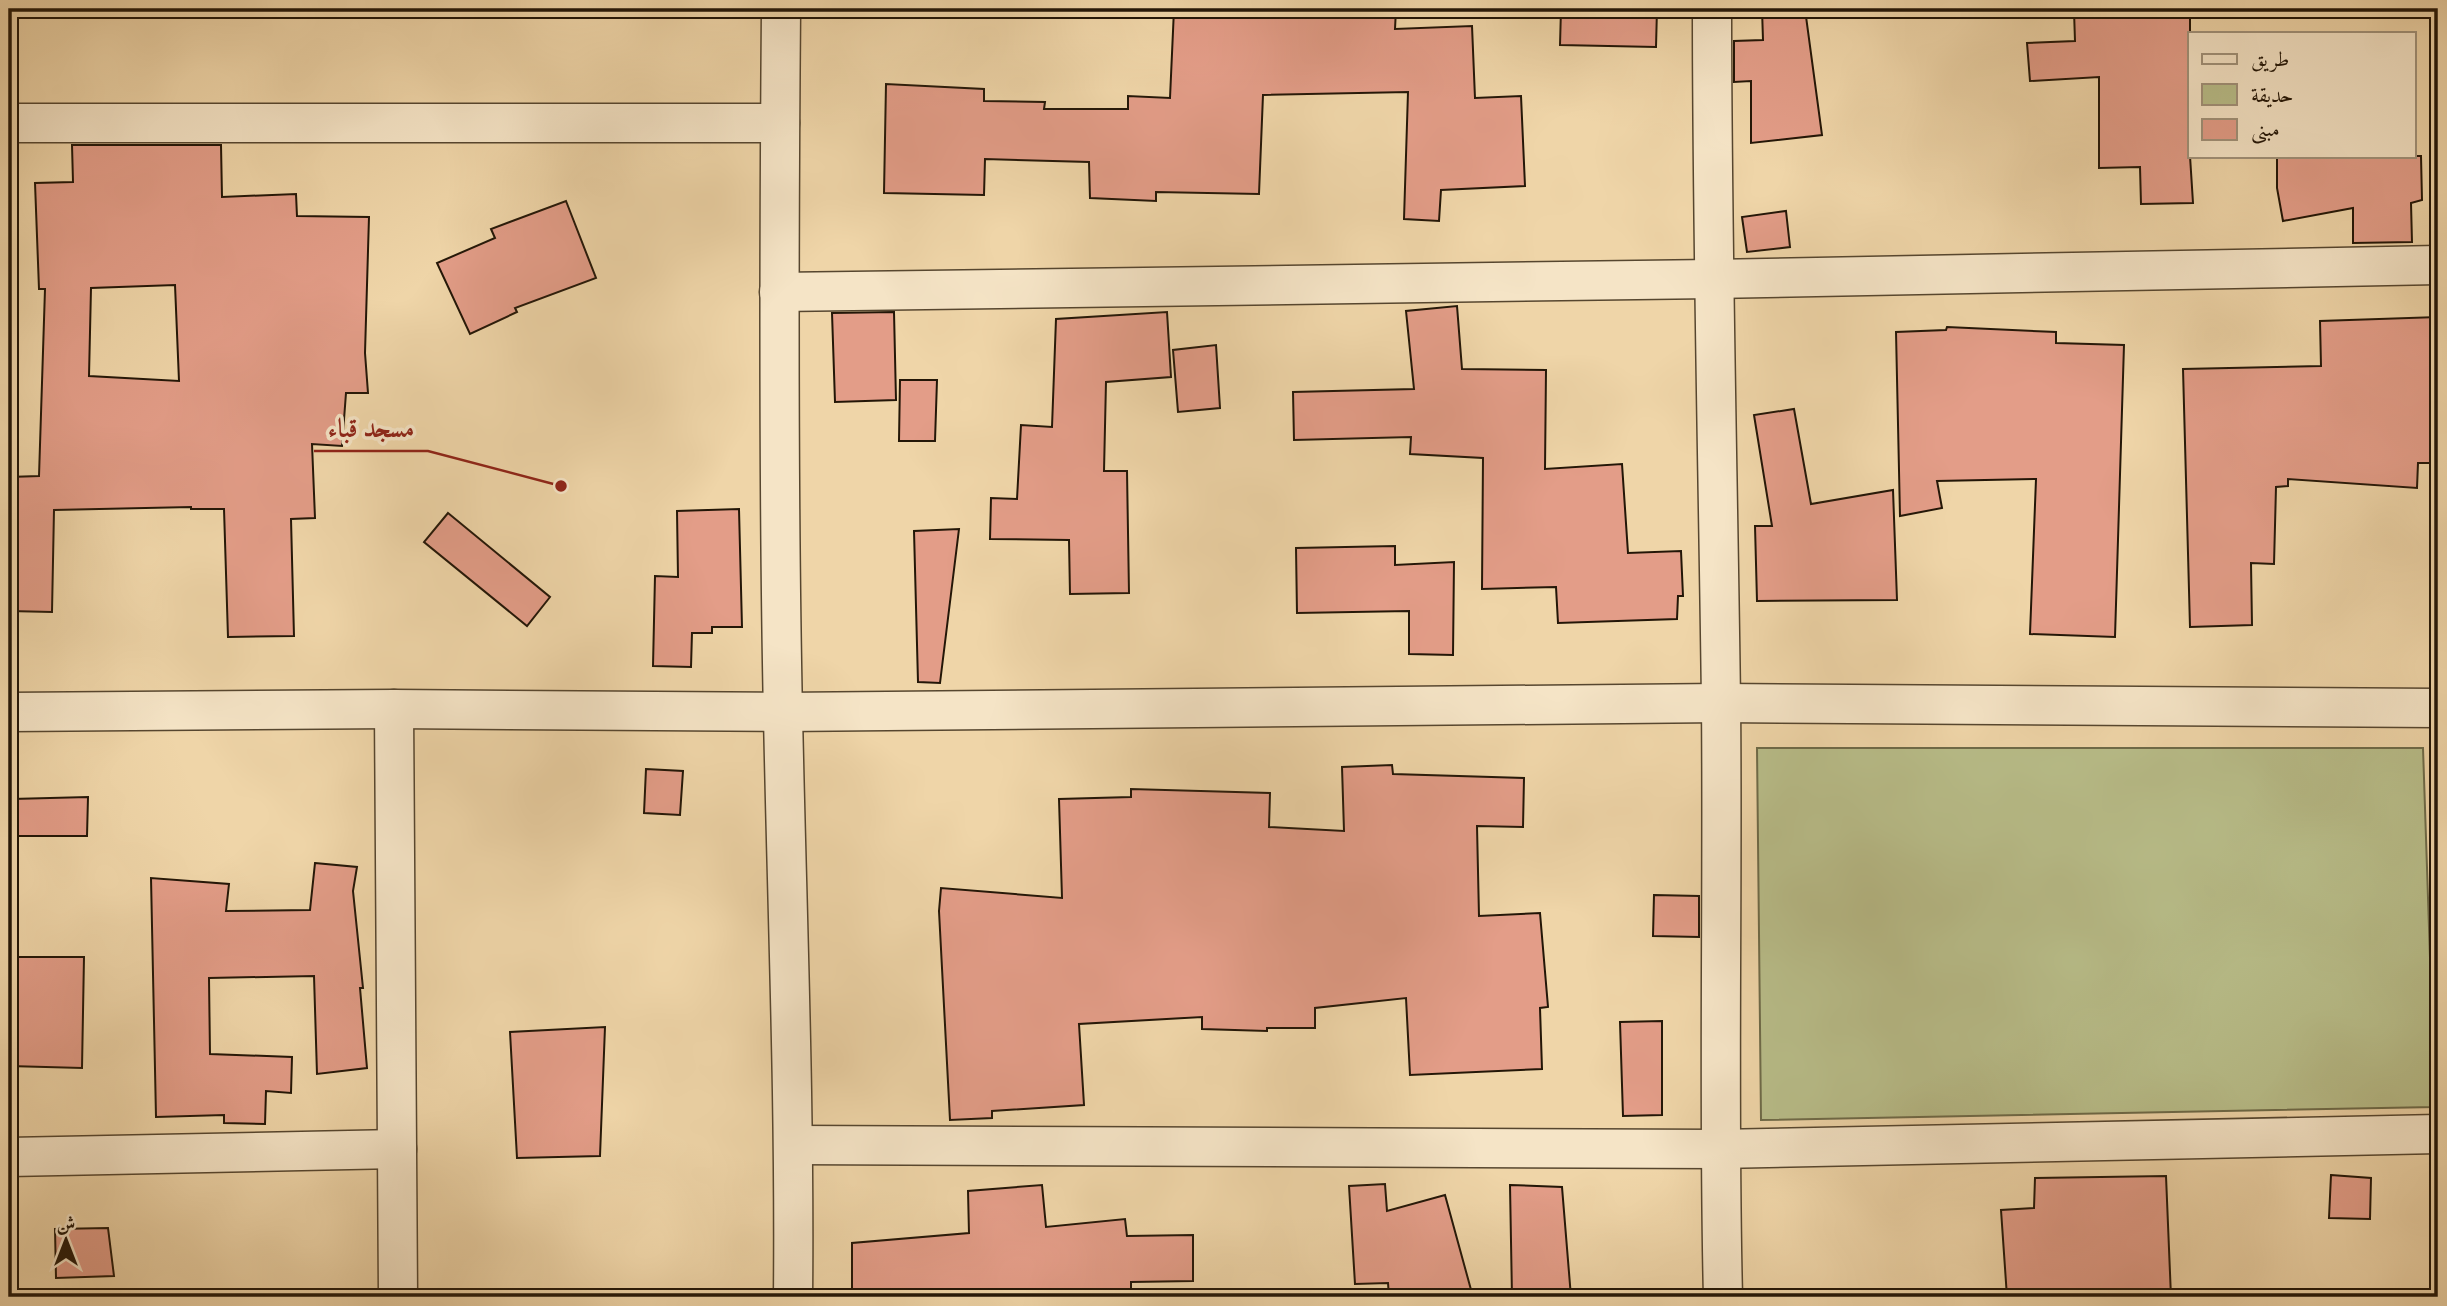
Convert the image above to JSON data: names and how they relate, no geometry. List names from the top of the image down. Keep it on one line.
{"places":["مسجد قباء"],"legend":["طريق","حديقة","مبنى"],"north":"top"}
